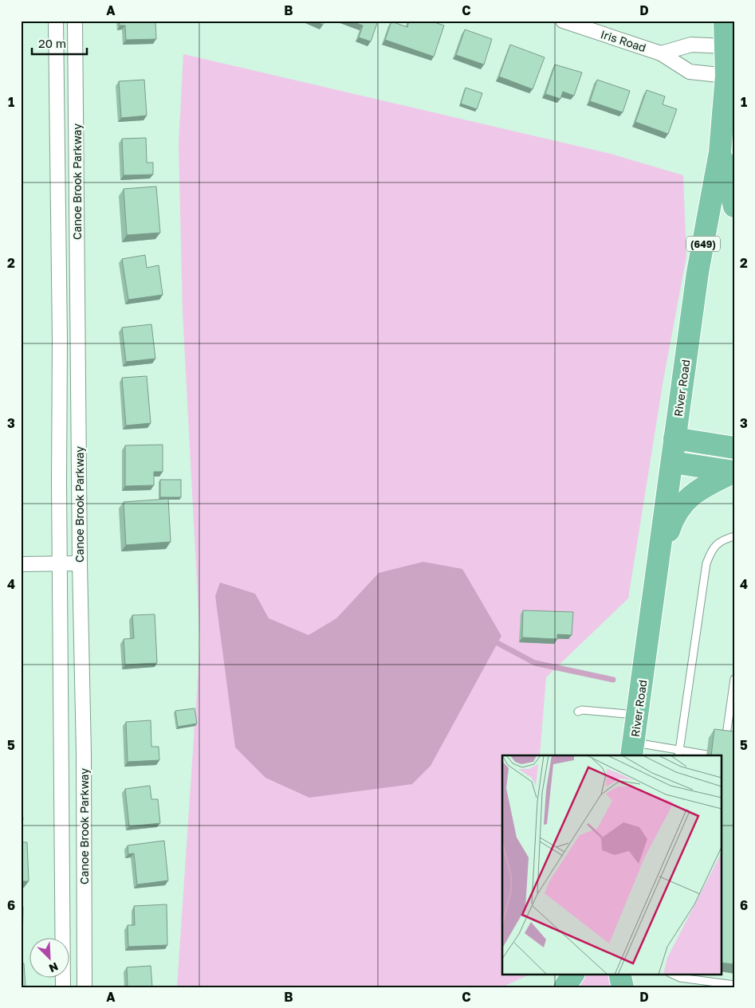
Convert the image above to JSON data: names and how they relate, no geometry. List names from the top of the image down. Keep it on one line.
{"streets":{"main road":["(649)","River Road"],"street":["Iris Road","Canoe Brook Parkway"]},"crossings":[["Iris Road","River Road"],["(649)","River Road"]],"scale_bar":"20 m","north":"bottom right","grid":{"columns":["A","B","C","D"],"rows":["1","2","3","4","5","6"]}}
